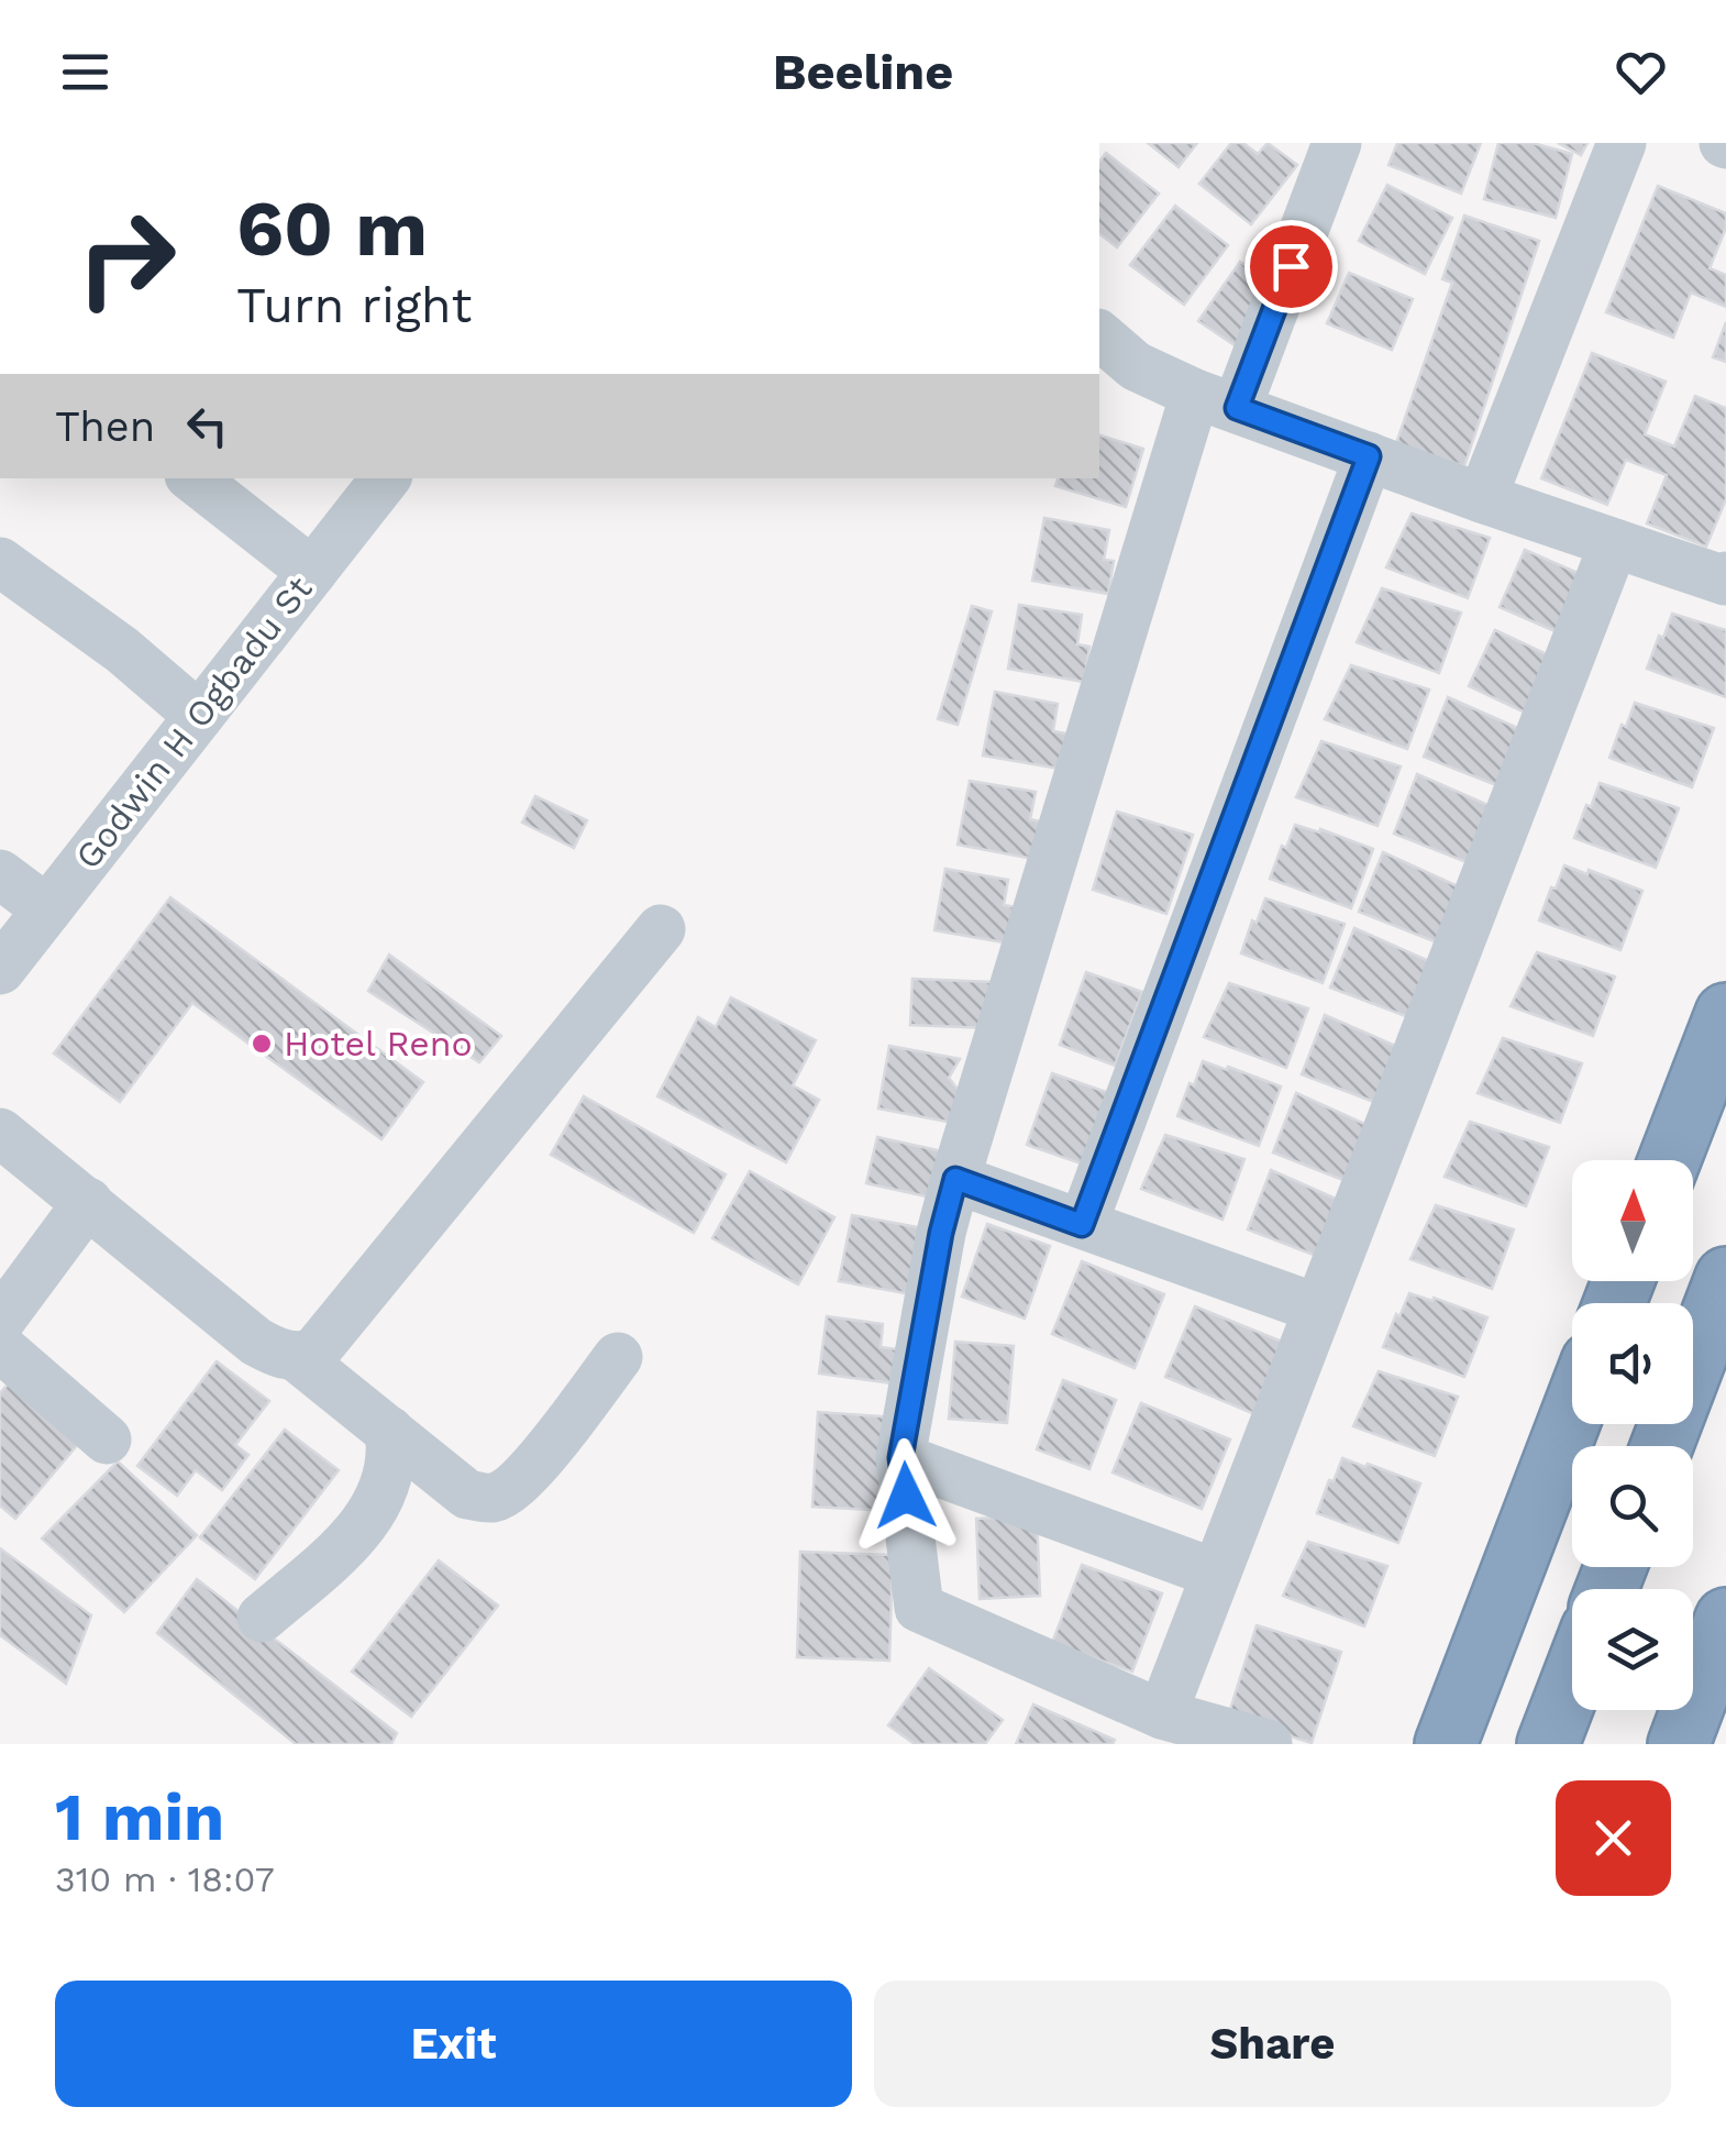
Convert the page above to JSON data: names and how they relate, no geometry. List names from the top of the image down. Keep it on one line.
{"streets":{"street":["Godwin H Ogbadu St"]},"places":["Hotel Reno"],"north":"top","page":{"header":"Beeline","turn":["60 m","Turn right"],"then":"Then","heading":["1 min","310 m · 18:07"],"buttons":["Exit","Share"]}}
